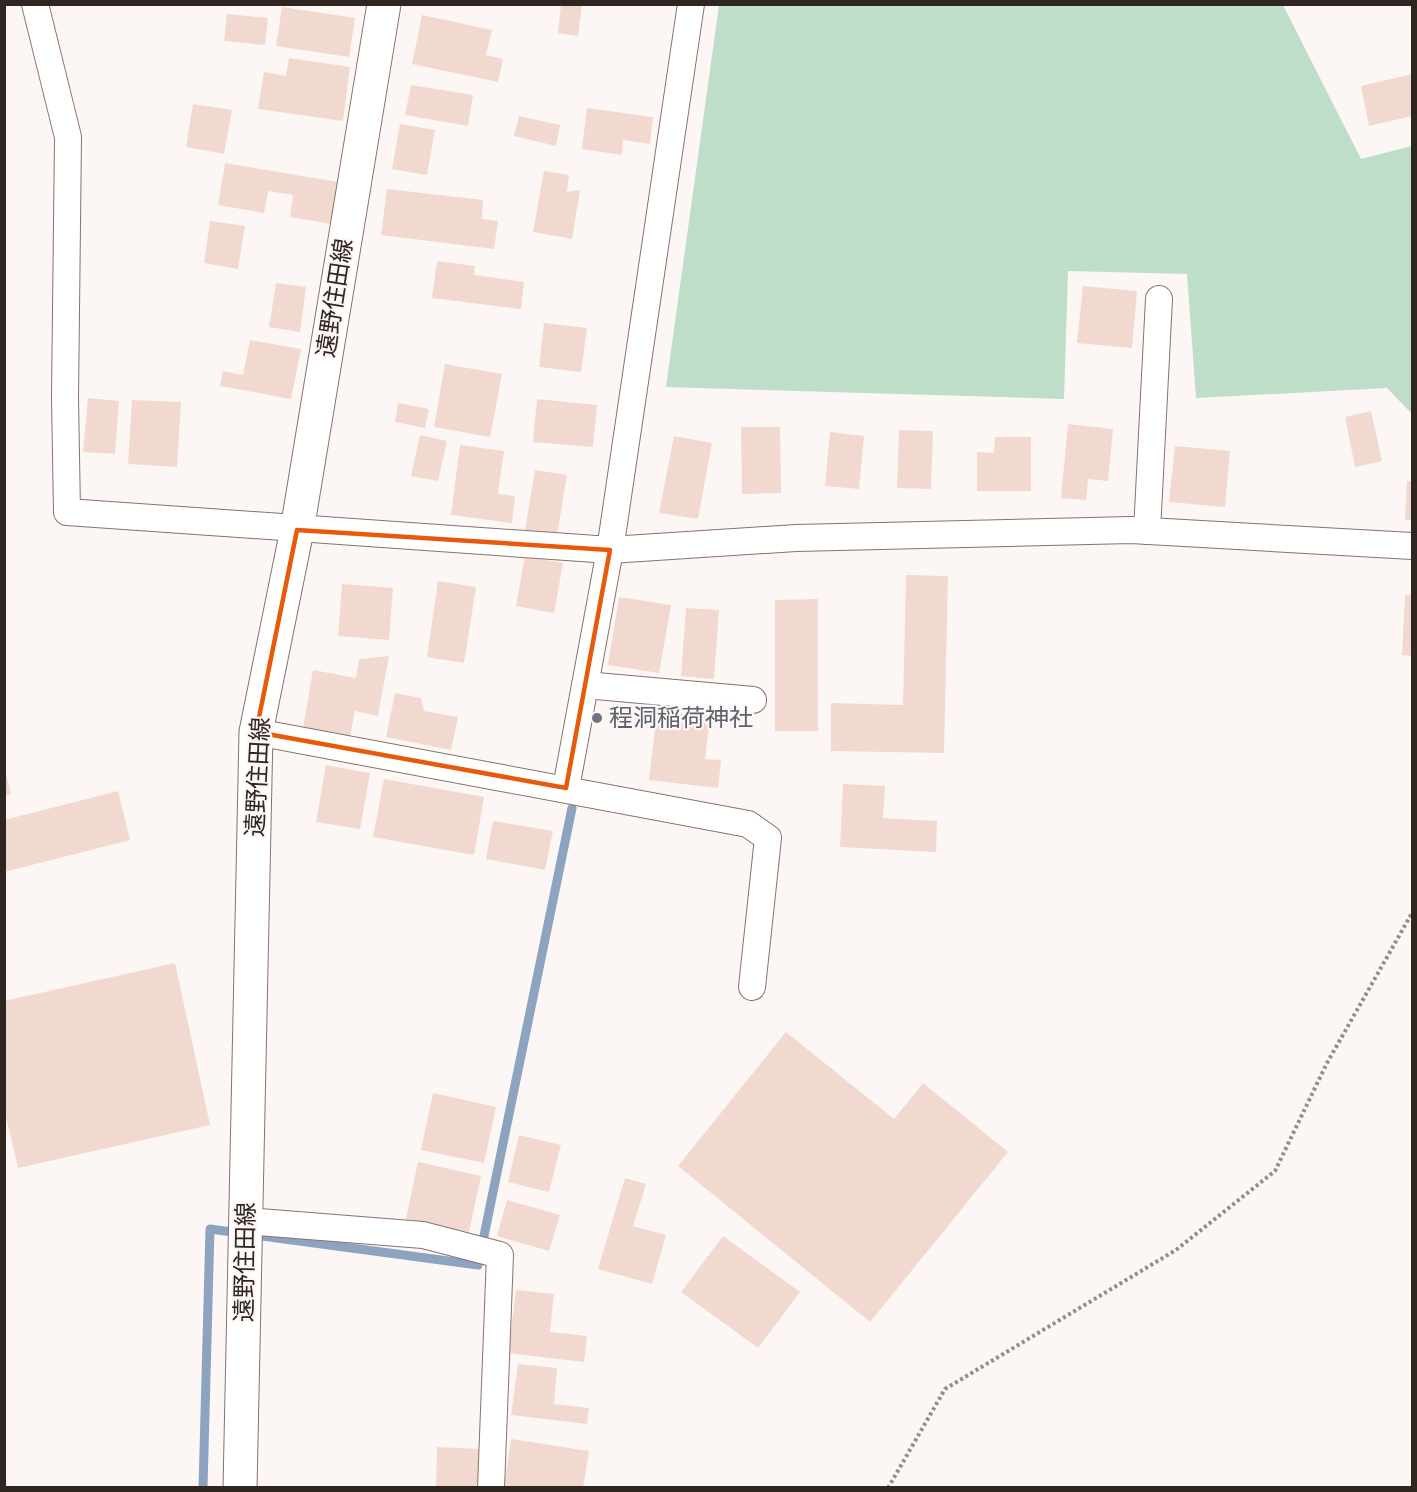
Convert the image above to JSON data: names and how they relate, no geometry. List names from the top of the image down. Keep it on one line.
{"streets":{"main road":["遠野住田線"]},"places":["程洞稲荷神社"]}
